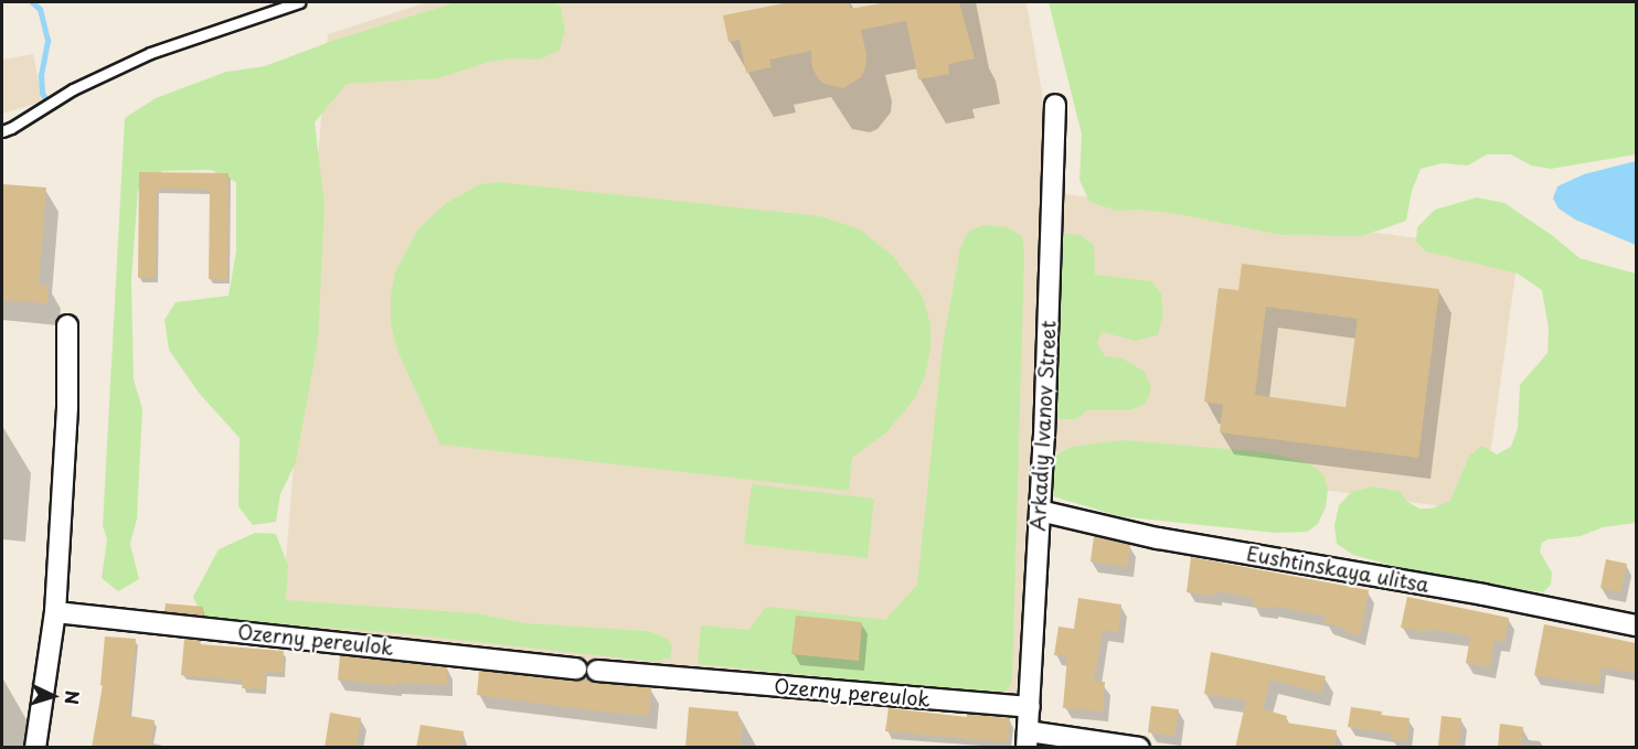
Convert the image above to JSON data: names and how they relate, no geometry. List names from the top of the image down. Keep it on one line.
{"streets":{"street":["Arkadiy Ivanov Street","Eushtinskaya ulitsa","Ozerny pereulok"]},"crossings":[["Arkadiy Ivanov Street","Eushtinskaya ulitsa"],["Arkadiy Ivanov Street","Ozerny pereulok"]],"north":"right"}
